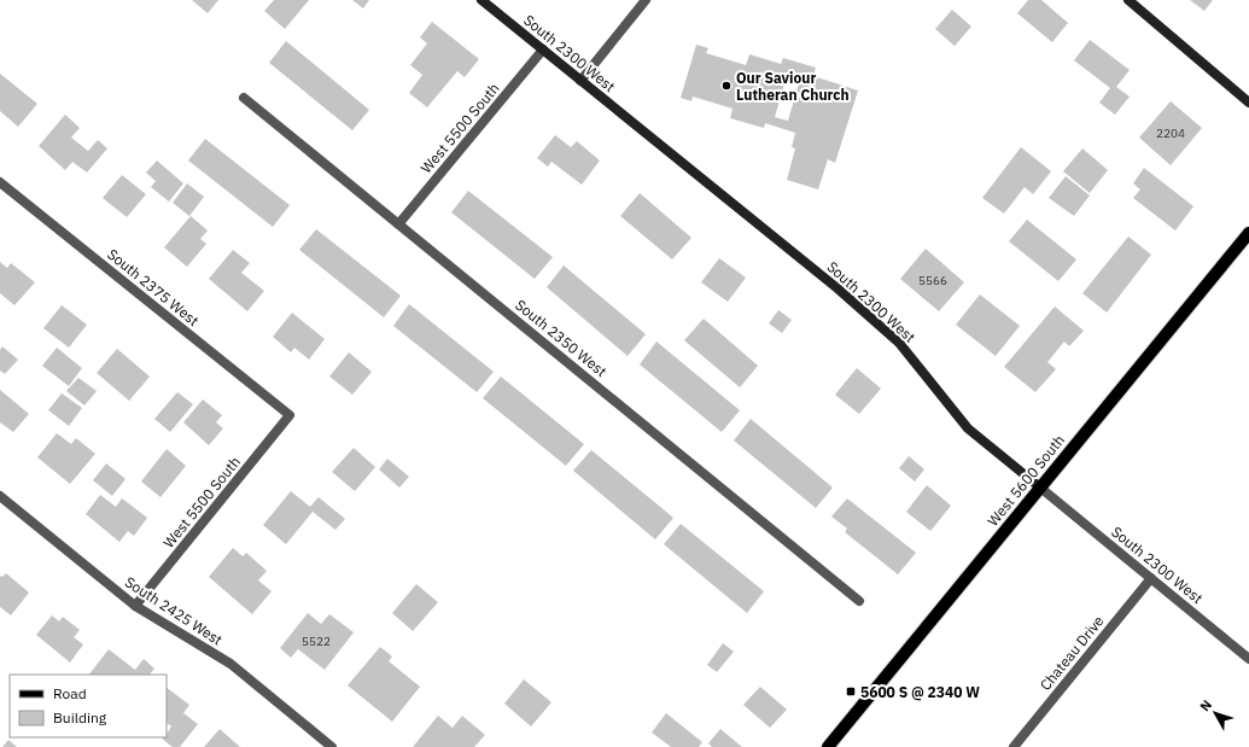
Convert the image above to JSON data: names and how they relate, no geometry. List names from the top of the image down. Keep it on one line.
{"streets":{"main road":["West 5600 South"],"street":["South 2300 West","West 5500 South","South 2375 West","South 2350 West","South 2425 West","Chateau Drive"]},"crossings":[["South 2300 West","West 5500 South"],["South 2300 West","West 5600 South"],["South 2300 West","Chateau Drive"],["West 5500 South","South 2375 West"],["West 5500 South","South 2350 West"],["West 5500 South","South 2425 West"]],"places":{"other":["Our Saviour Lutheran Church"],"transit":["5600 S @ 2340 W"]},"house_numbers":["2204","5566","5522"],"legend":["Road","Building"],"north":"top left"}
